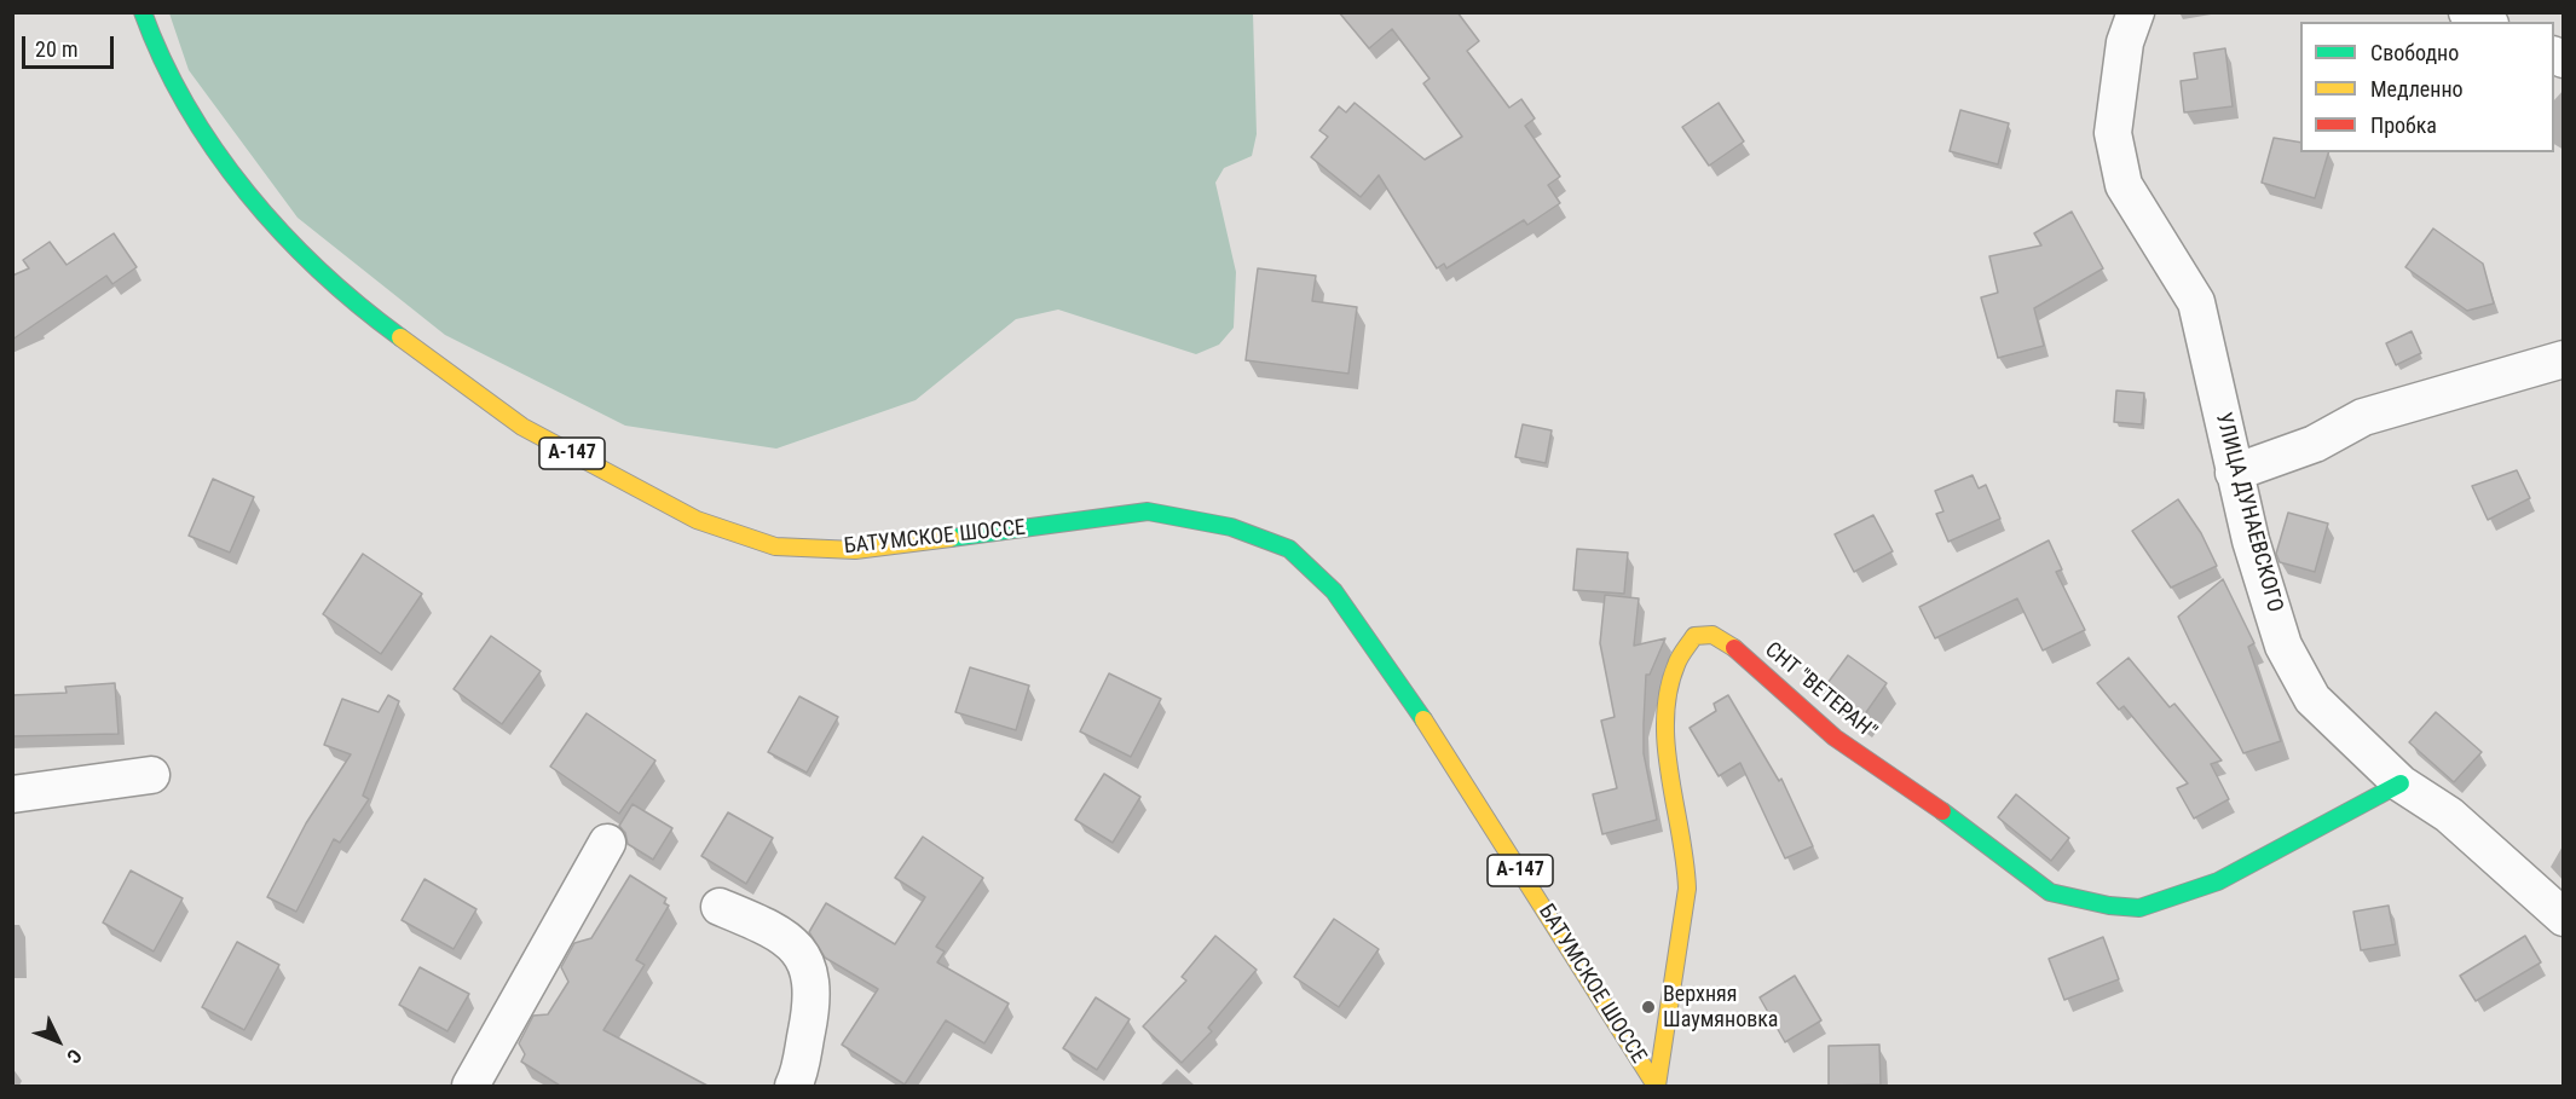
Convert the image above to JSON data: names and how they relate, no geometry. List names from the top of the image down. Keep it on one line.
{"streets":{"main road":["А-147","БАТУМСКОЕ ШОССЕ","СНТ \"ВЕТЕРАН\""],"street":["УЛИЦА ДУНАЕВСКОГО"]},"crossings":[["УЛИЦА ДУНАЕВСКОГО","СНТ \"ВЕТЕРАН\""],["БАТУМСКОЕ ШОССЕ","СНТ \"ВЕТЕРАН\""]],"places":["Верхняя Шаумяновка"],"legend":["Свободно","Медленно","Пробка"],"scale_bar":"20 m","north":"bottom right"}
